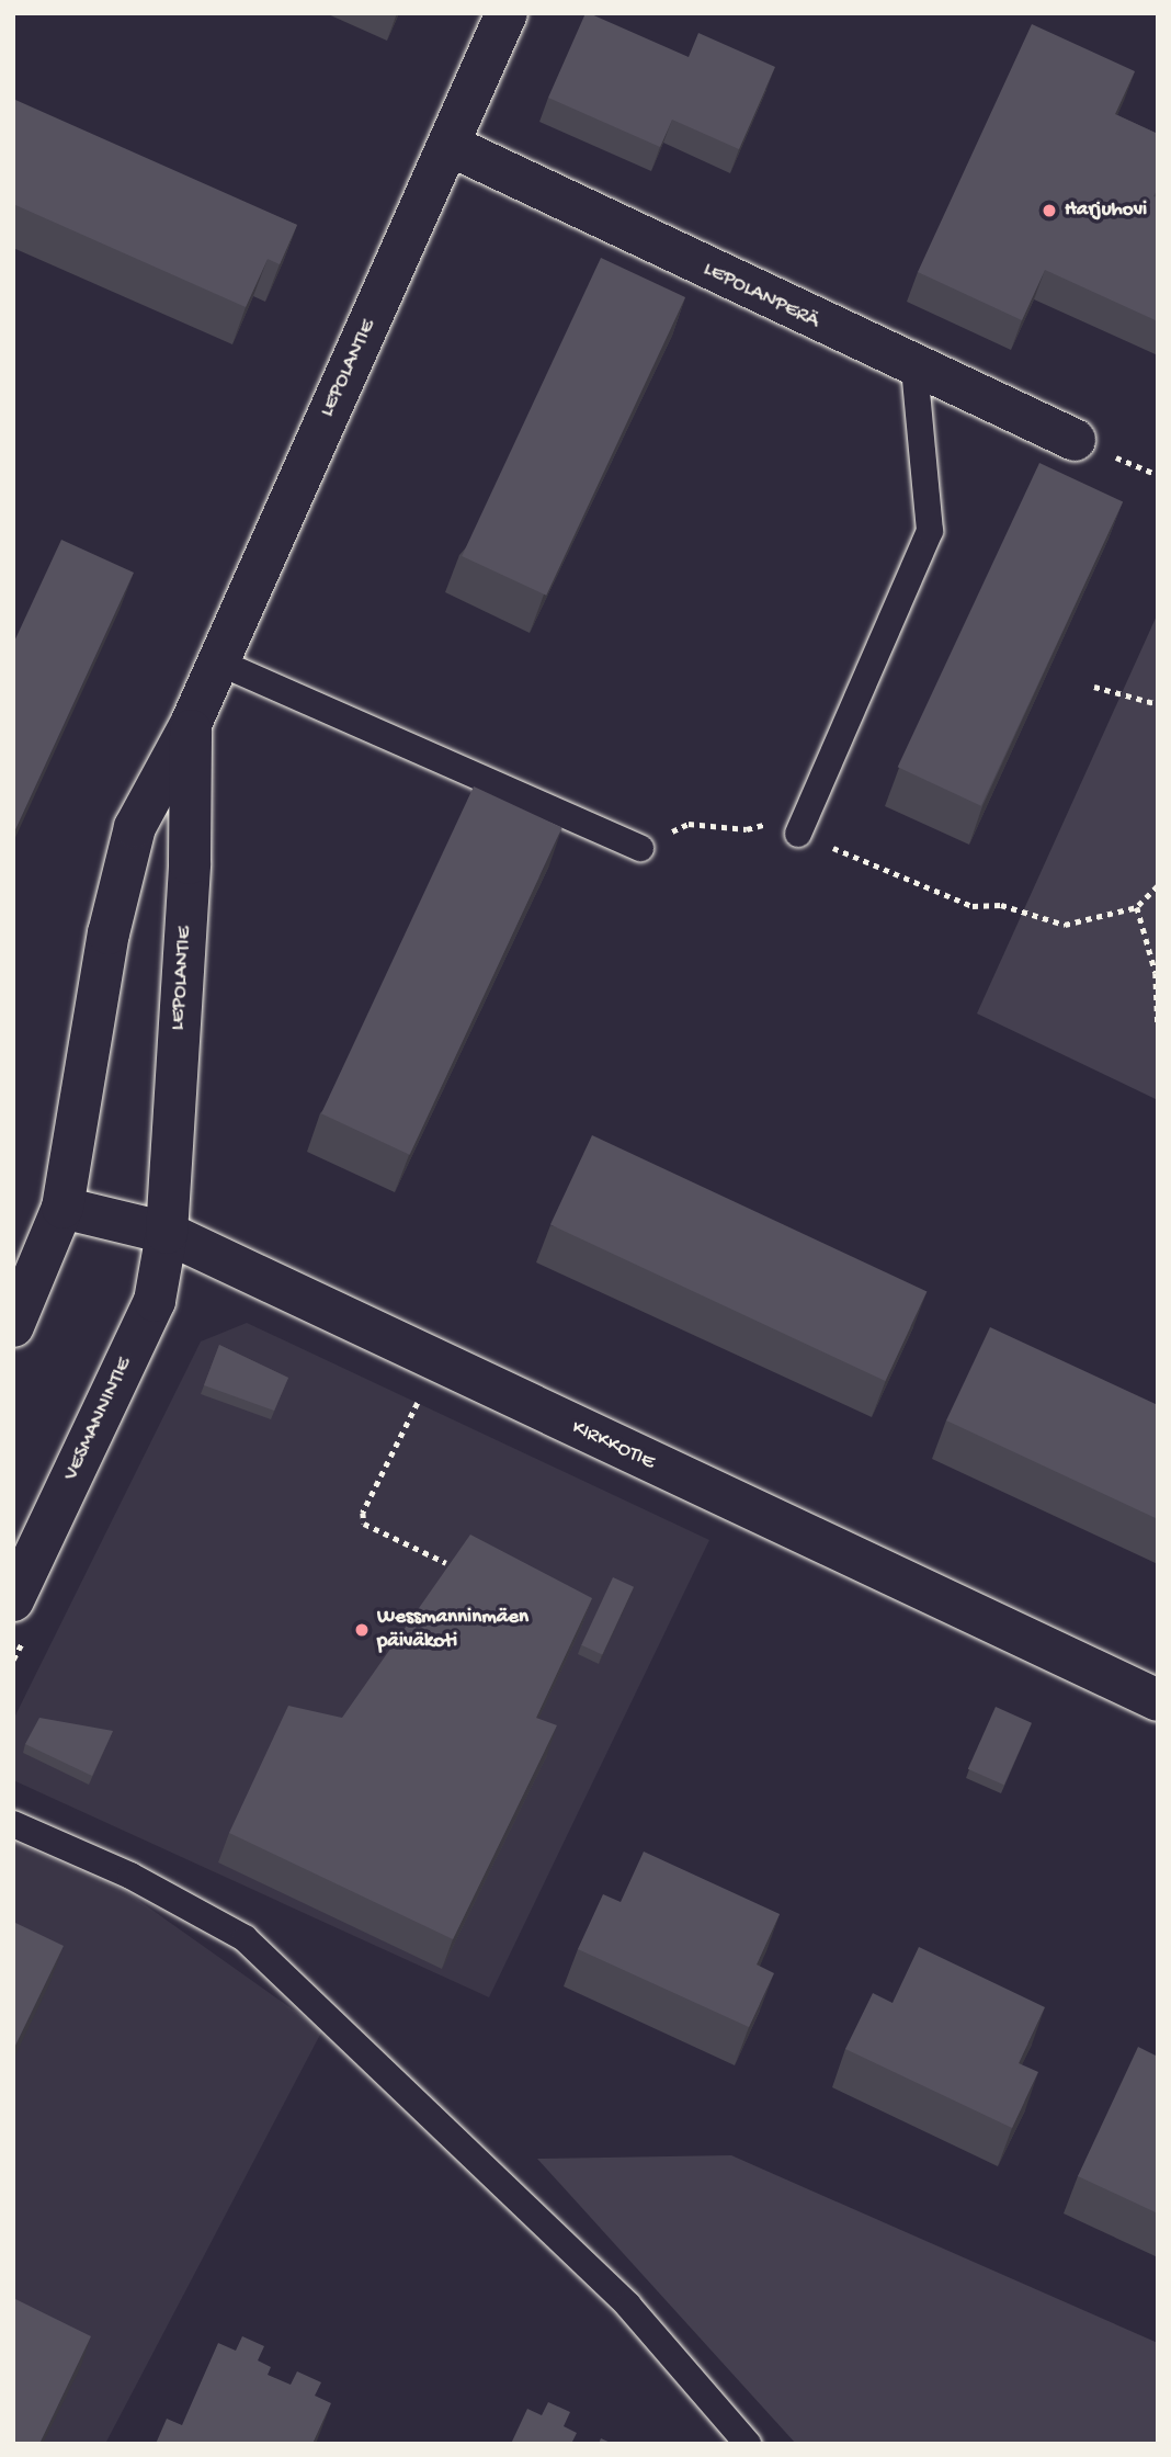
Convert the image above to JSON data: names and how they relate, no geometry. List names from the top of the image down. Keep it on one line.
{"streets":{"street":["LEPOLANPERÄ","LEPOLANTIE","VESMANNINTIE","KIRKKOTIE"]},"crossings":[["LEPOLANPERÄ","LEPOLANTIE"],["LEPOLANTIE","VESMANNINTIE"],["LEPOLANTIE","KIRKKOTIE"],["VESMANNINTIE","KIRKKOTIE"]],"places":["Harjuhovi","Wessmanninmäen päiväkoti"]}
